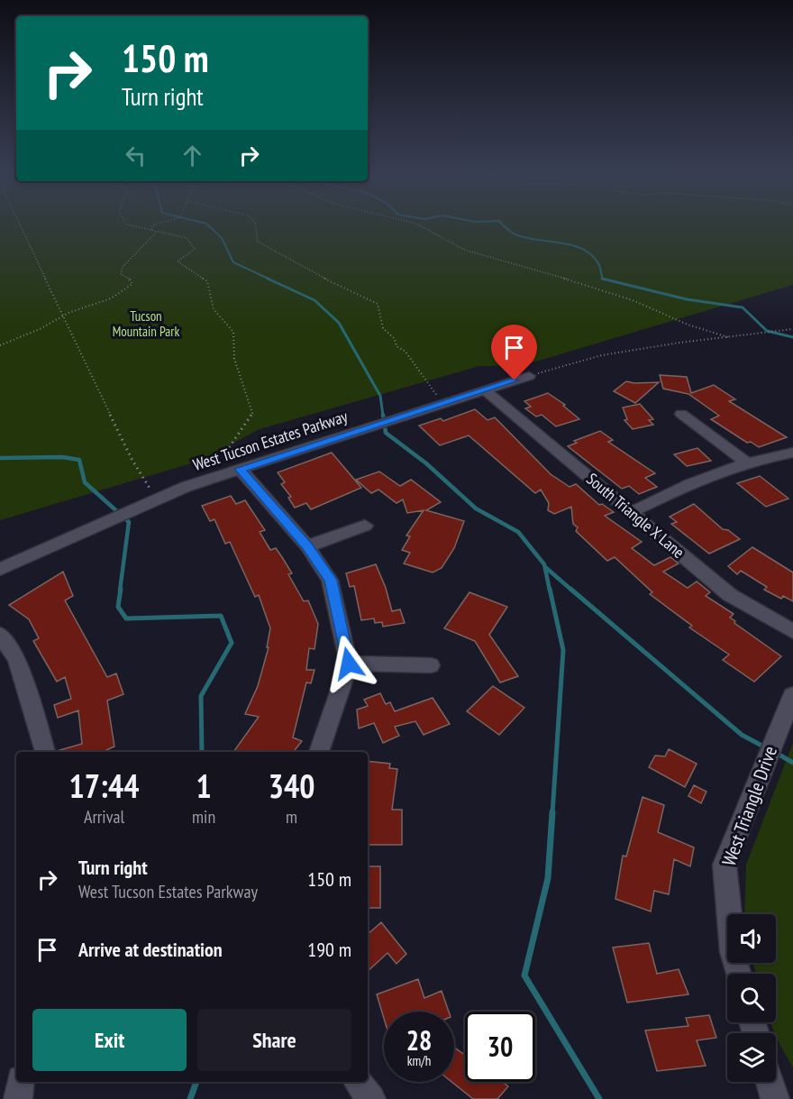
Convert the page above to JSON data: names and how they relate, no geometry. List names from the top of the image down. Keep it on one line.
{"streets":{"street":["West Tucson Estates Parkway","South Triangle X Lane","West Triangle Drive"]},"crossings":[["West Tucson Estates Parkway","South Triangle X Lane"]],"parks":["Tucson Mountain Park"],"page":{"turn":["150 m","Turn right"],"eta":["17:44","Arrival","1","min","340","m"],"list":[{"name":"Turn right","note":"West Tucson Estates Parkway","value":"150 m"},{"name":"Arrive at destination","value":"190 m"}],"buttons":["Exit","Share"],"speed":"28 km/h","limit":"30"}}
